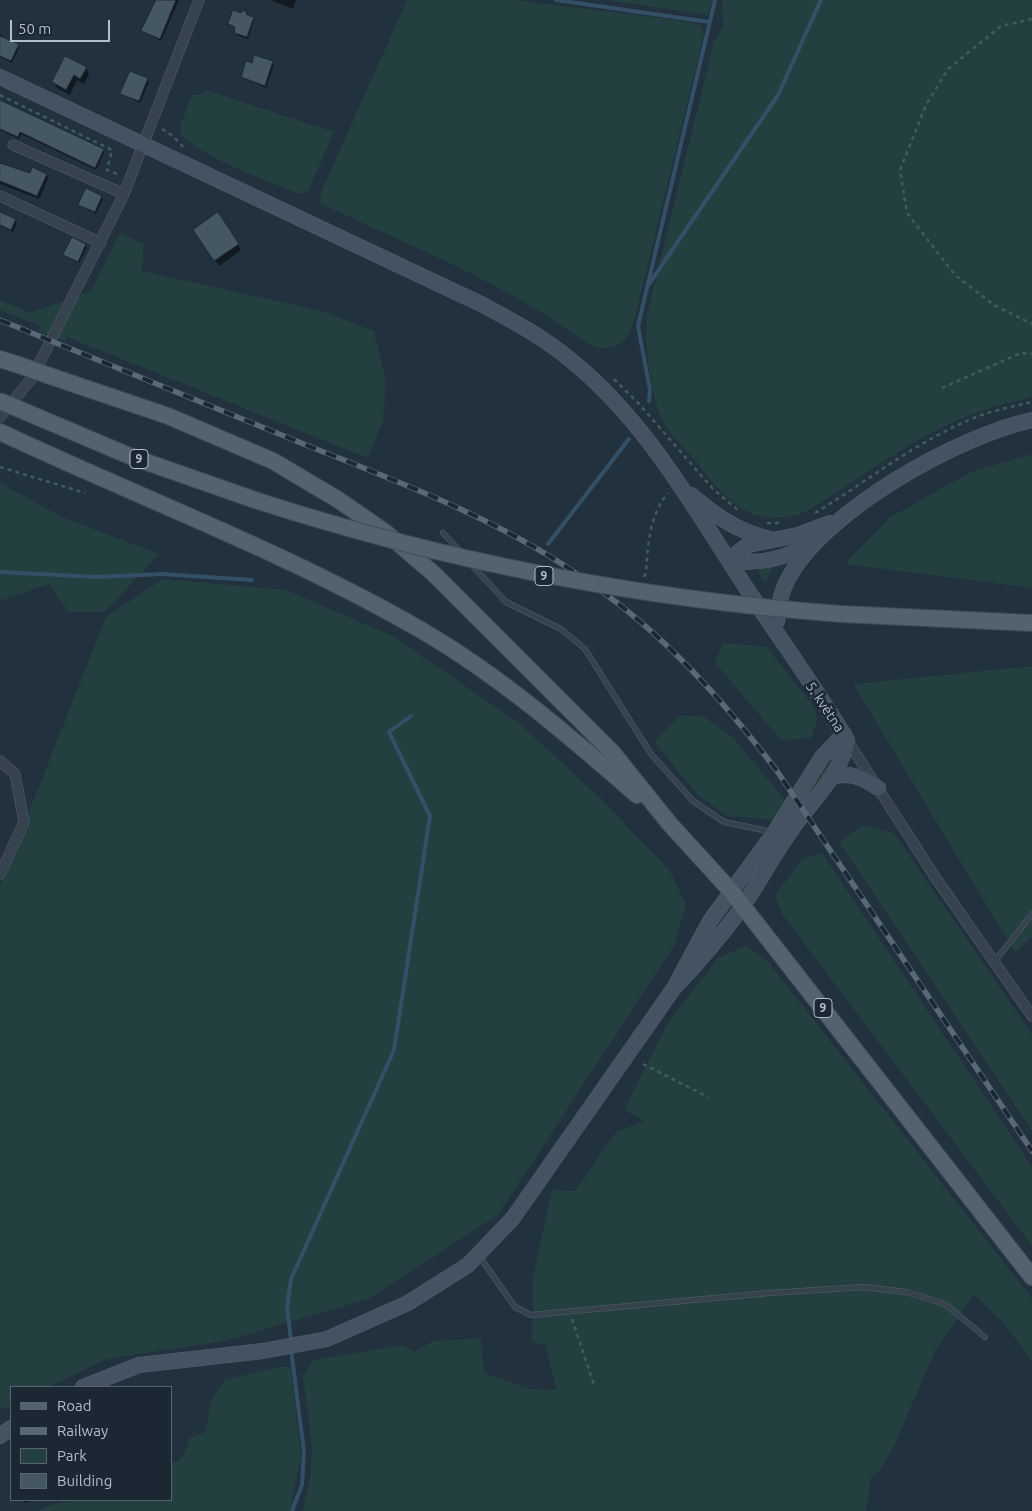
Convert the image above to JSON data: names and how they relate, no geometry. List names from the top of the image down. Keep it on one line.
{"streets":{"main road":["9"],"street":["5. května"]},"legend":["Road","Railway","Park","Building"],"scale_bar":"50 m"}
